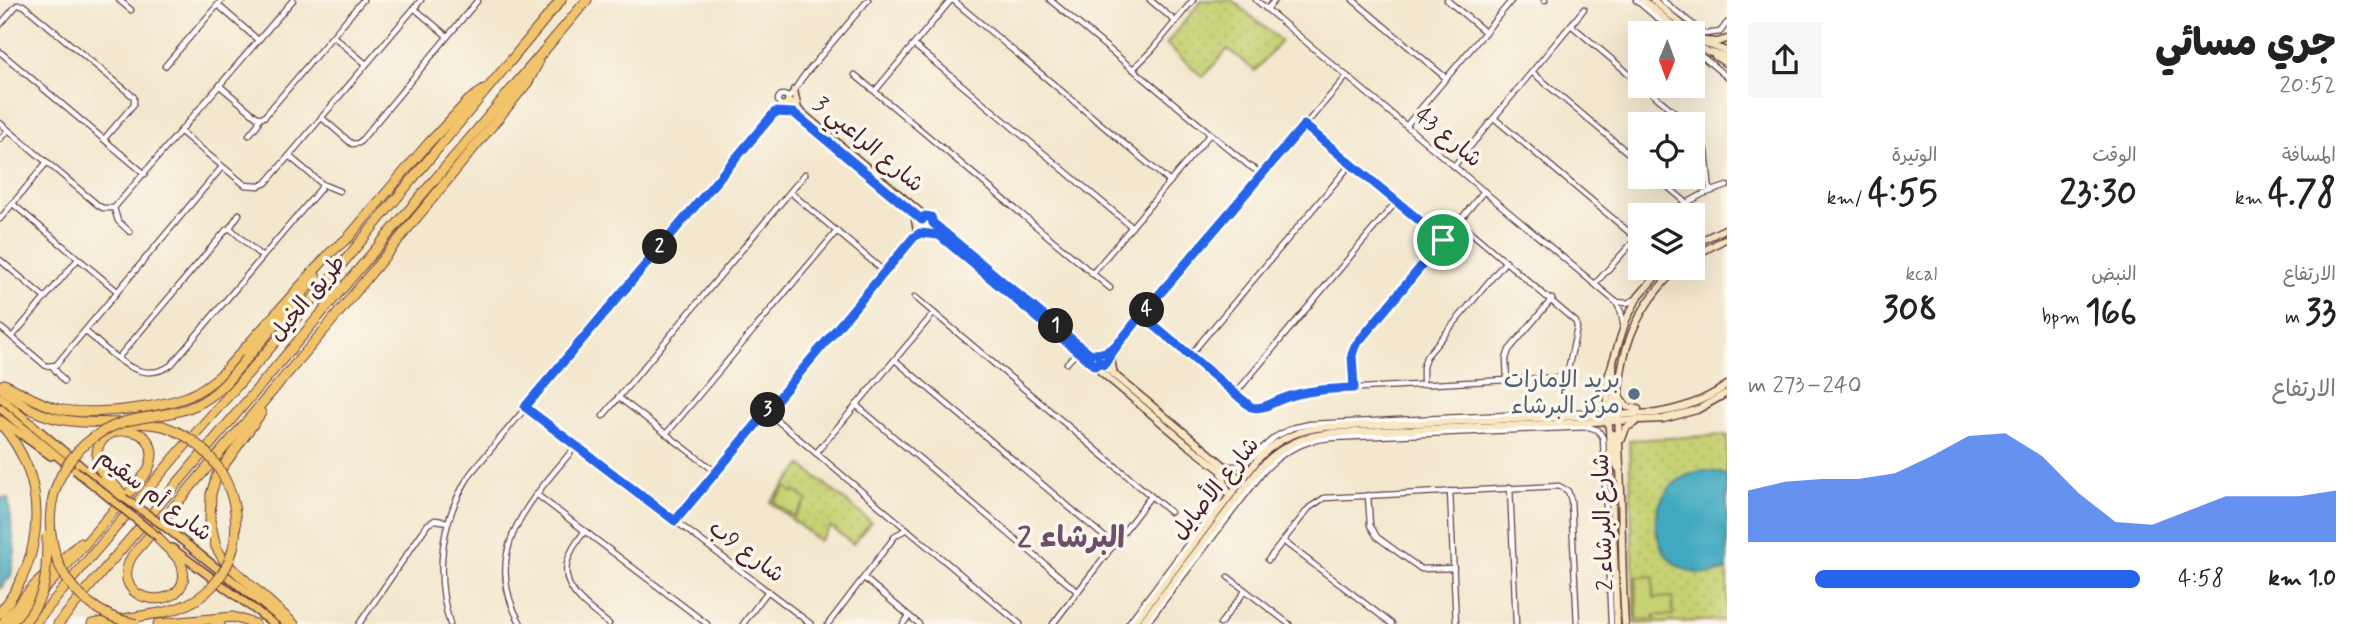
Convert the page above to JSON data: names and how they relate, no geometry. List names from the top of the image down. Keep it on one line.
{"streets":{"highway":["طريق الخيل"],"main road":["شارع أم سقيم"],"street":["شارع 43","شارع الراعبي 3","شارع الأصايل","شارع البرشاء 2","شارع 9ب"]},"crossings":[["شارع الراعبي 3","شارع الأصايل"],["شارع الأصايل","شارع البرشاء 2"]],"districts":["البرشاء 2"],"places":["بريد الإمارات مركز البرشاء"],"north":"bottom","page":{"heading":["جري مسائي","20:52"],"stats":[["المسافة","4.78 km"],["الوقت","23:30"],["الوتيرة","4:55 /km"],["الارتفاع","33 m"],["النبض","166 bpm"],["kcal","308"]],"pins":["2","4","1","3"],"chart":["الارتفاع","240–273 m"],"list":[{"name":"1.0 km","note":"4:58"}]}}
